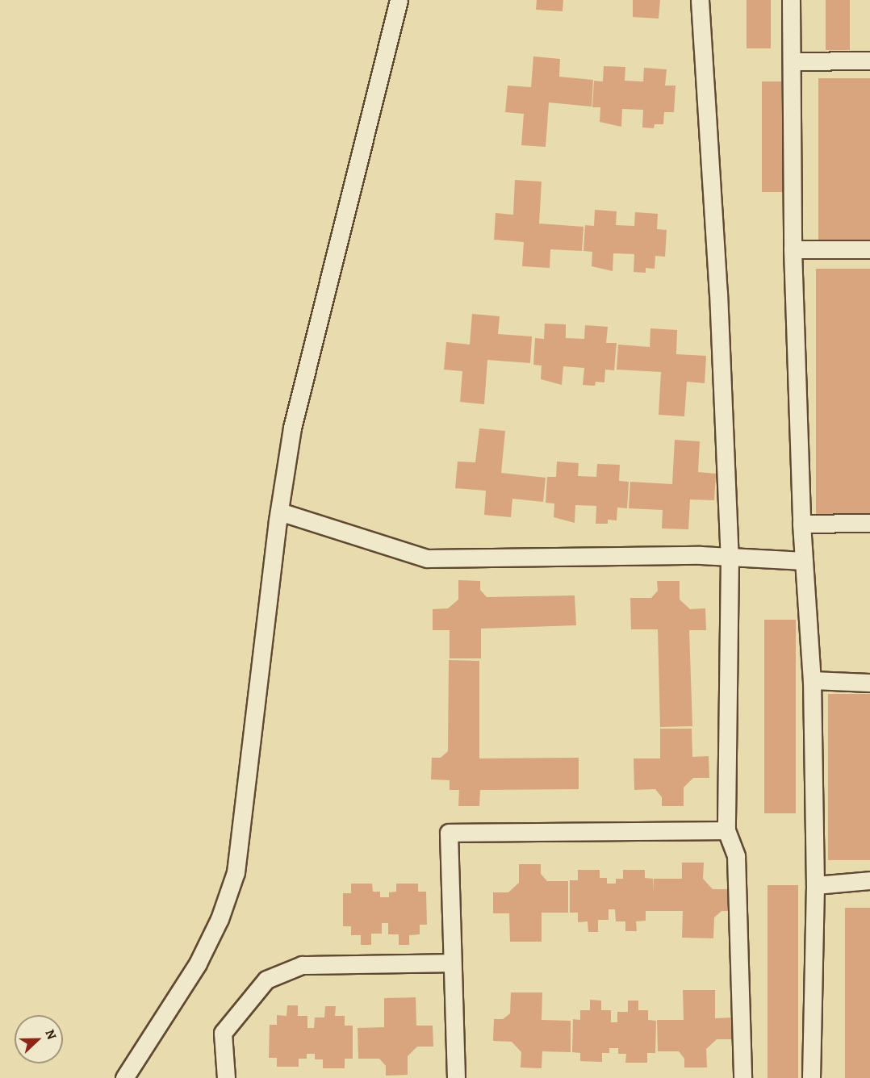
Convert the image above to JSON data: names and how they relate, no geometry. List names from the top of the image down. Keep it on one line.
{"north":"right"}
